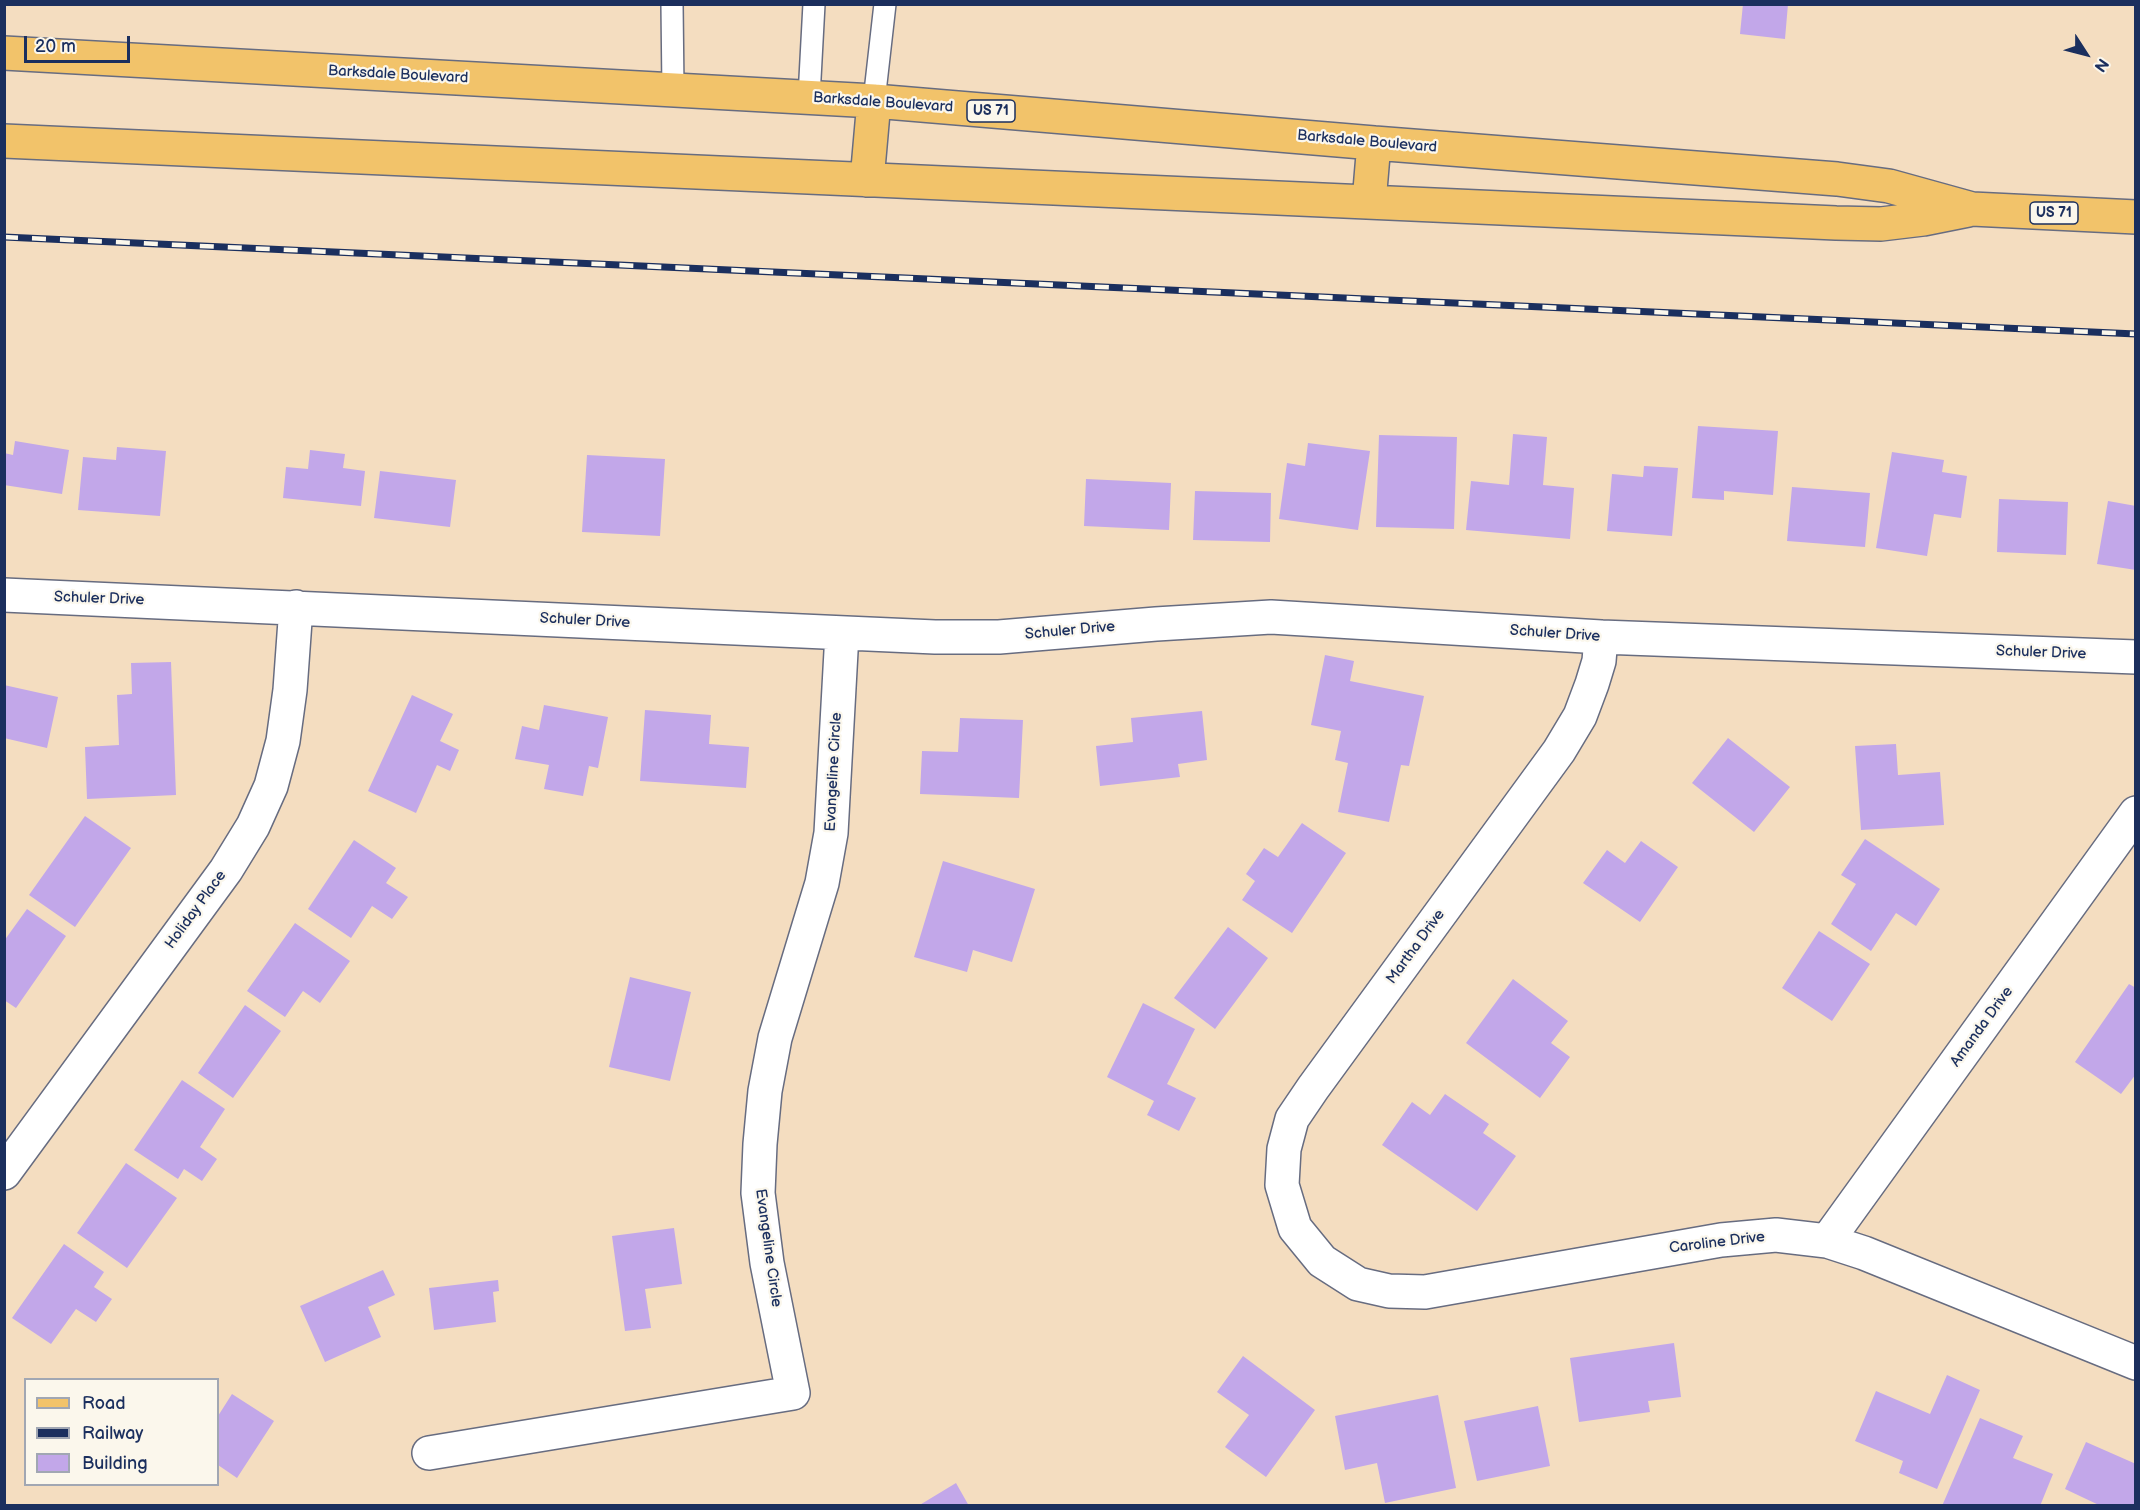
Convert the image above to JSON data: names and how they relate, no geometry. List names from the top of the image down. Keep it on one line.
{"streets":{"main road":["Barksdale Boulevard","US 71"],"street":["Schuler Drive","Evangeline Circle","Holiday Place","Martha Drive","Amanda Drive","Caroline Drive"]},"crossings":[["Schuler Drive","Evangeline Circle"],["Schuler Drive","Holiday Place"],["Schuler Drive","Martha Drive"],["Martha Drive","Caroline Drive"],["Amanda Drive","Caroline Drive"]],"legend":["Road","Railway","Building"],"scale_bar":"20 m","north":"bottom right"}
